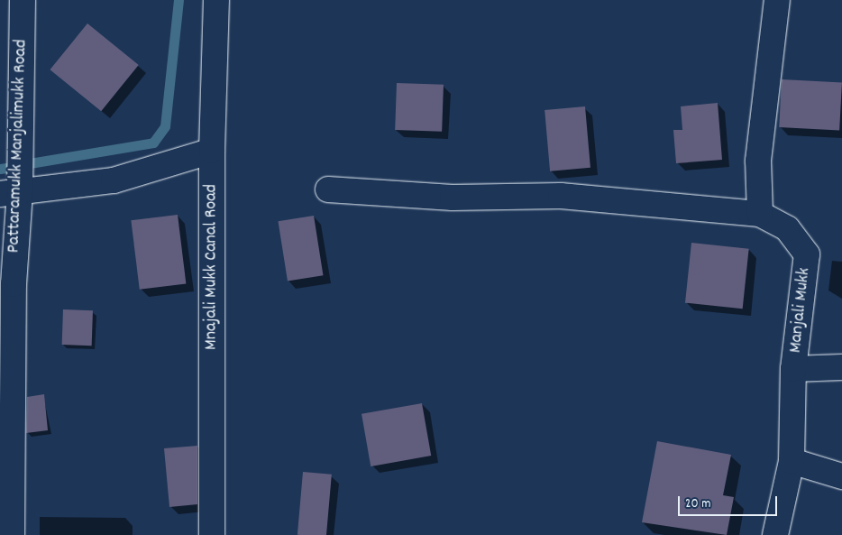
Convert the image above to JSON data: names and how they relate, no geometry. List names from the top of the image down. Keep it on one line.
{"streets":{"street":["Pattaramukk Manjalimukk Road","Mnajali Mukk Canal Road","Manjali Mukk"]},"scale_bar":"20 m"}
